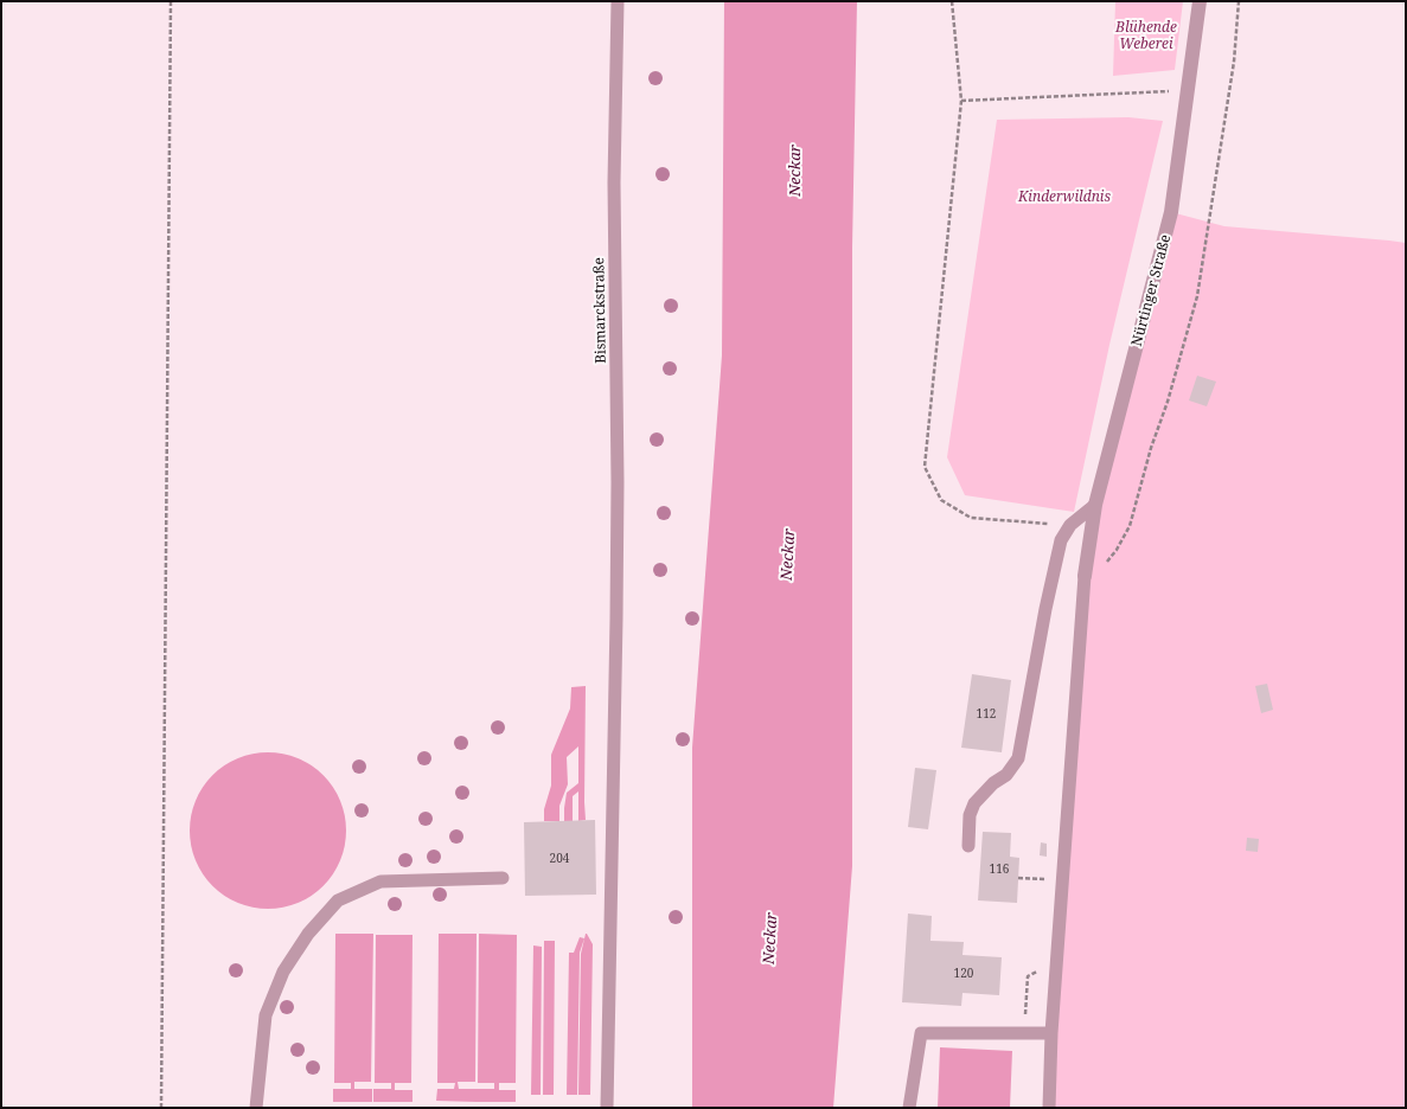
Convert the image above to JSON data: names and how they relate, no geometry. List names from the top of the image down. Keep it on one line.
{"streets":{"street":["Nürtinger Straße"],"lane":["Bismarckstraße"]},"water":["Neckar"],"parks":["Blühende Weberei","Kinderwildnis"],"house_numbers":["112","204","116","120"]}
